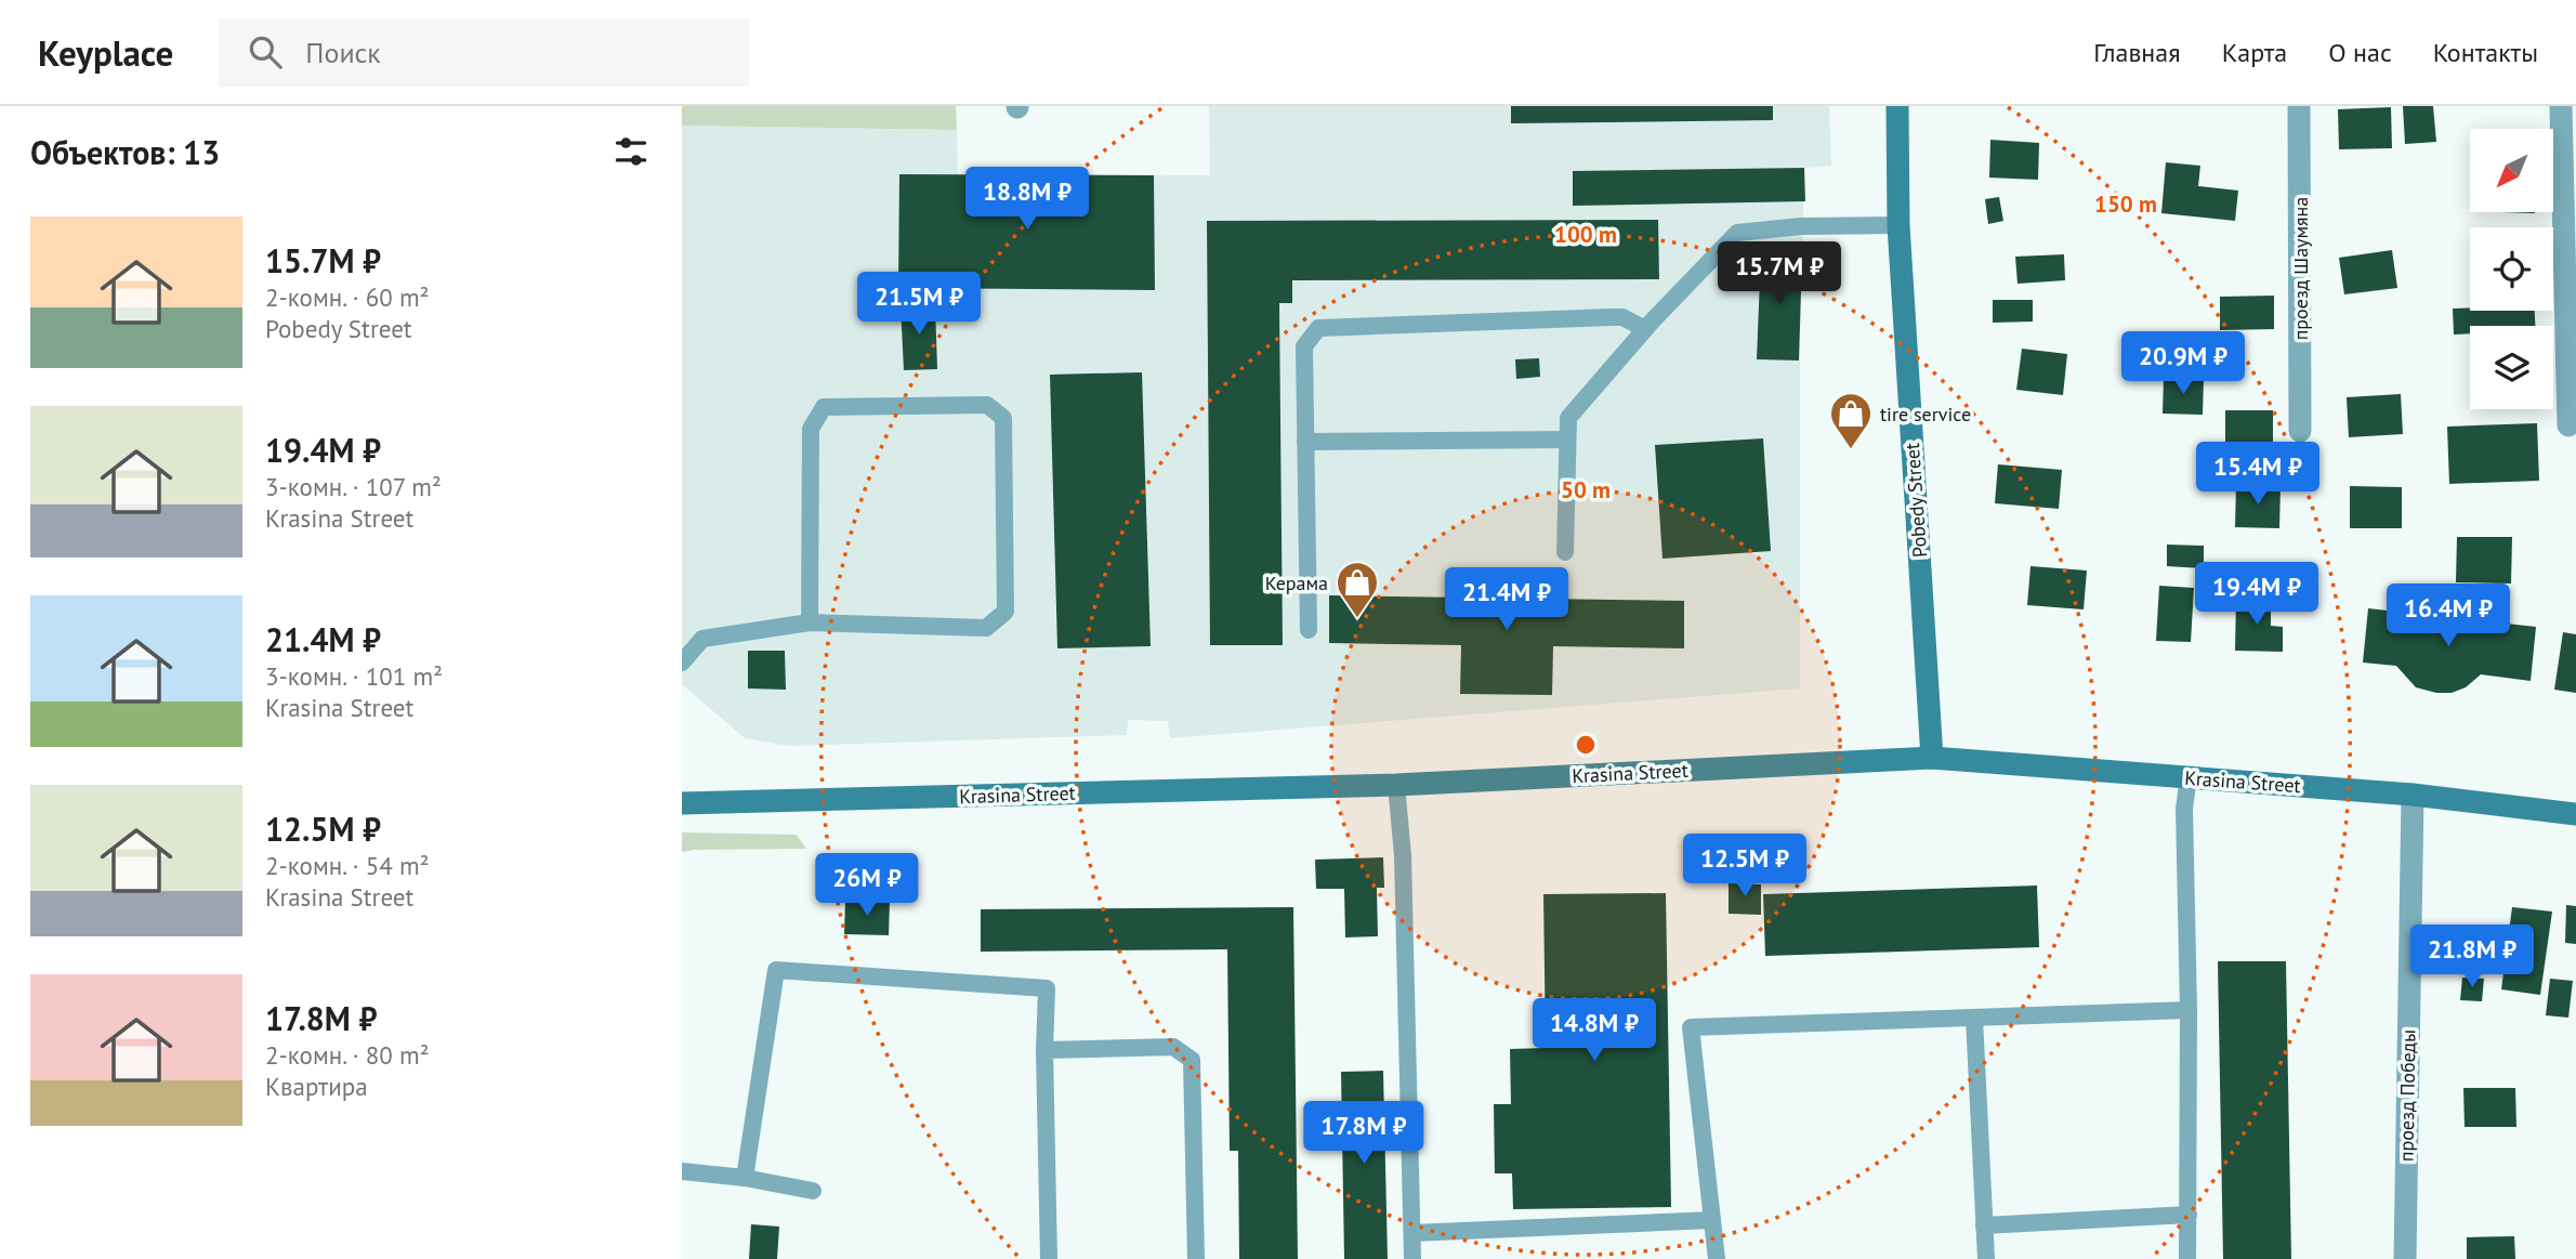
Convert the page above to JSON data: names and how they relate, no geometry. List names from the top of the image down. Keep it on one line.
{"streets":{"street":["проезд Шаумяна","Pobedy Street","Krasina Street","проезд Победы"]},"crossings":[["Pobedy Street","Krasina Street"],["Krasina Street","проезд Победы"]],"places":{"shop":["tire service","Керама"]},"north":"bottom left","page":{"header":"Keyplace","search":"Поиск","nav":["Главная","Карта","О нас","Контакты"],"heading":"Объектов: 13","price":["18.8M ₽","15.7M ₽","21.5M ₽","20.9M ₽","15.4M ₽","19.4M ₽","21.4M ₽","16.4M ₽","12.5M ₽","26M ₽","21.8M ₽","14.8M ₽","17.8M ₽"],"list":[{"name":"15.7M ₽","note":"2-комн. · 60 m² · Pobedy Street"},{"name":"19.4M ₽","note":"3-комн. · 107 m² · Krasina Street"},{"name":"21.4M ₽","note":"3-комн. · 101 m² · Krasina Street"},{"name":"12.5M ₽","note":"2-комн. · 54 m² · Krasina Street"},{"name":"17.8M ₽","note":"2-комн. · 80 m² · Квартира"}]},"rings":["150 m","100 m","50 m"]}
